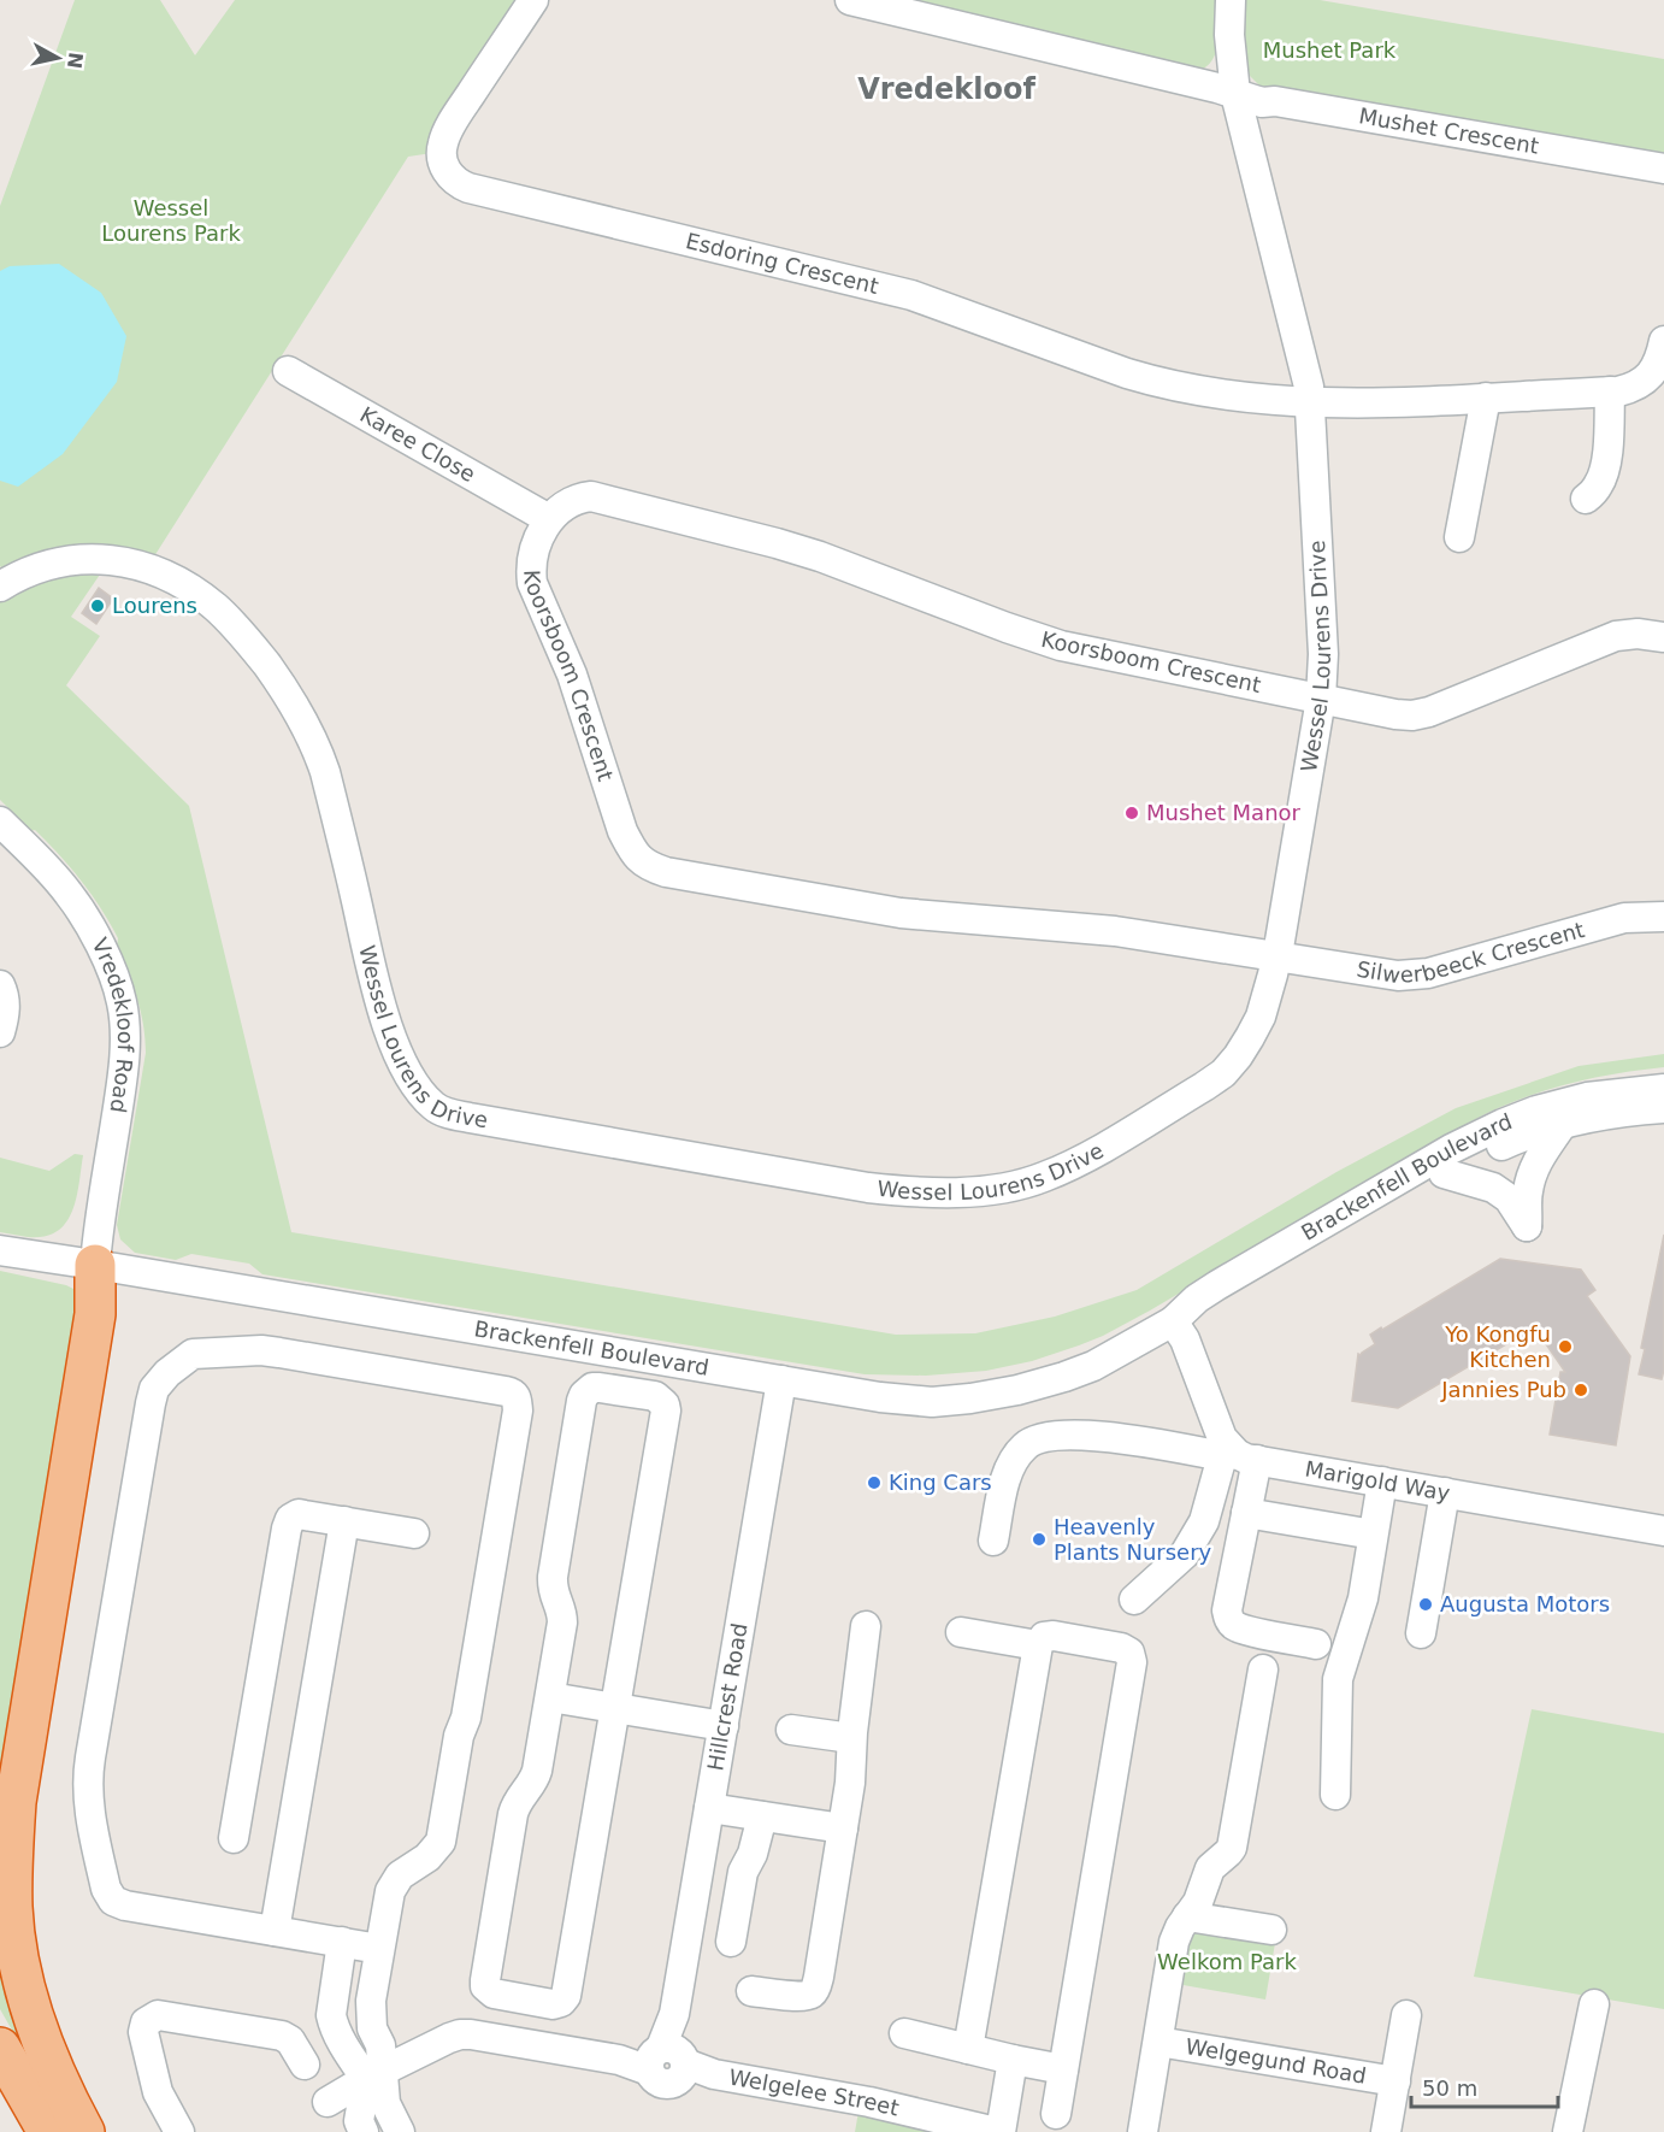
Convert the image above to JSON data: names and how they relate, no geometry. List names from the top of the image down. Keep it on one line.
{"streets":{"street":["Mushet Crescent","Esdoring Crescent","Karee Close","Wessel Lourens Drive","Koorsboom Crescent","Silwerbeeck Crescent","Vredekloof Road","Brackenfell Boulevard","Marigold Way","Hillcrest Road","Welgegund Road","Welgelee Street"]},"crossings":[["Mushet Crescent","Wessel Lourens Drive"],["Esdoring Crescent","Wessel Lourens Drive"],["Karee Close","Koorsboom Crescent"],["Wessel Lourens Drive","Koorsboom Crescent"],["Wessel Lourens Drive","Silwerbeeck Crescent"],["Koorsboom Crescent","Silwerbeeck Crescent"],["Vredekloof Road","Brackenfell Boulevard"],["Brackenfell Boulevard","Hillcrest Road"],["Hillcrest Road","Welgelee Street"]],"districts":["Vredekloof"],"parks":["Mushet Park","Wessel Lourens Park","Welkom Park"],"places":["Lourens","Mushet Manor","Yo Kongfu Kitchen","Jannies Pub","King Cars","Heavenly Plants Nursery","Augusta Motors"],"scale_bar":"50 m","north":"right"}
